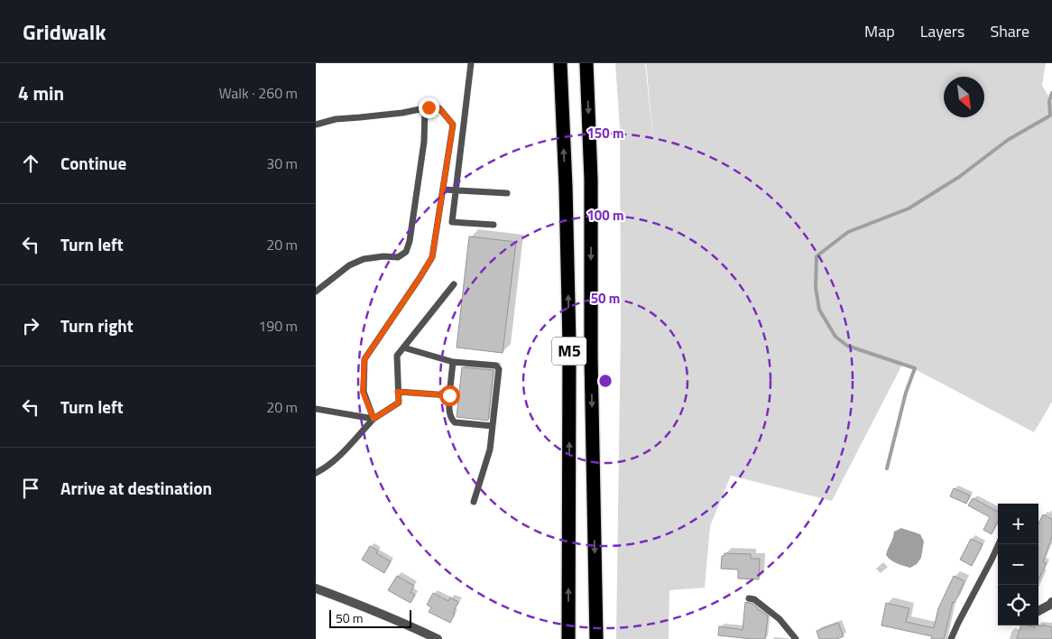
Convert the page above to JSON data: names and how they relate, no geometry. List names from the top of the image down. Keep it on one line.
{"streets":{"highway":["M5"]},"scale_bar":"50 m","north":"bottom right","page":{"header":"Gridwalk","nav":["Map","Layers","Share"],"heading":["4 min","Walk · 260 m"],"list":[["Continue","30 m"],["Turn left","20 m"],["Turn right","190 m"],["Turn left","20 m"],"Arrive at destination"],"map_buttons":["+","−"],"scale":"50 m"},"rings":["150 m","100 m","50 m"]}
